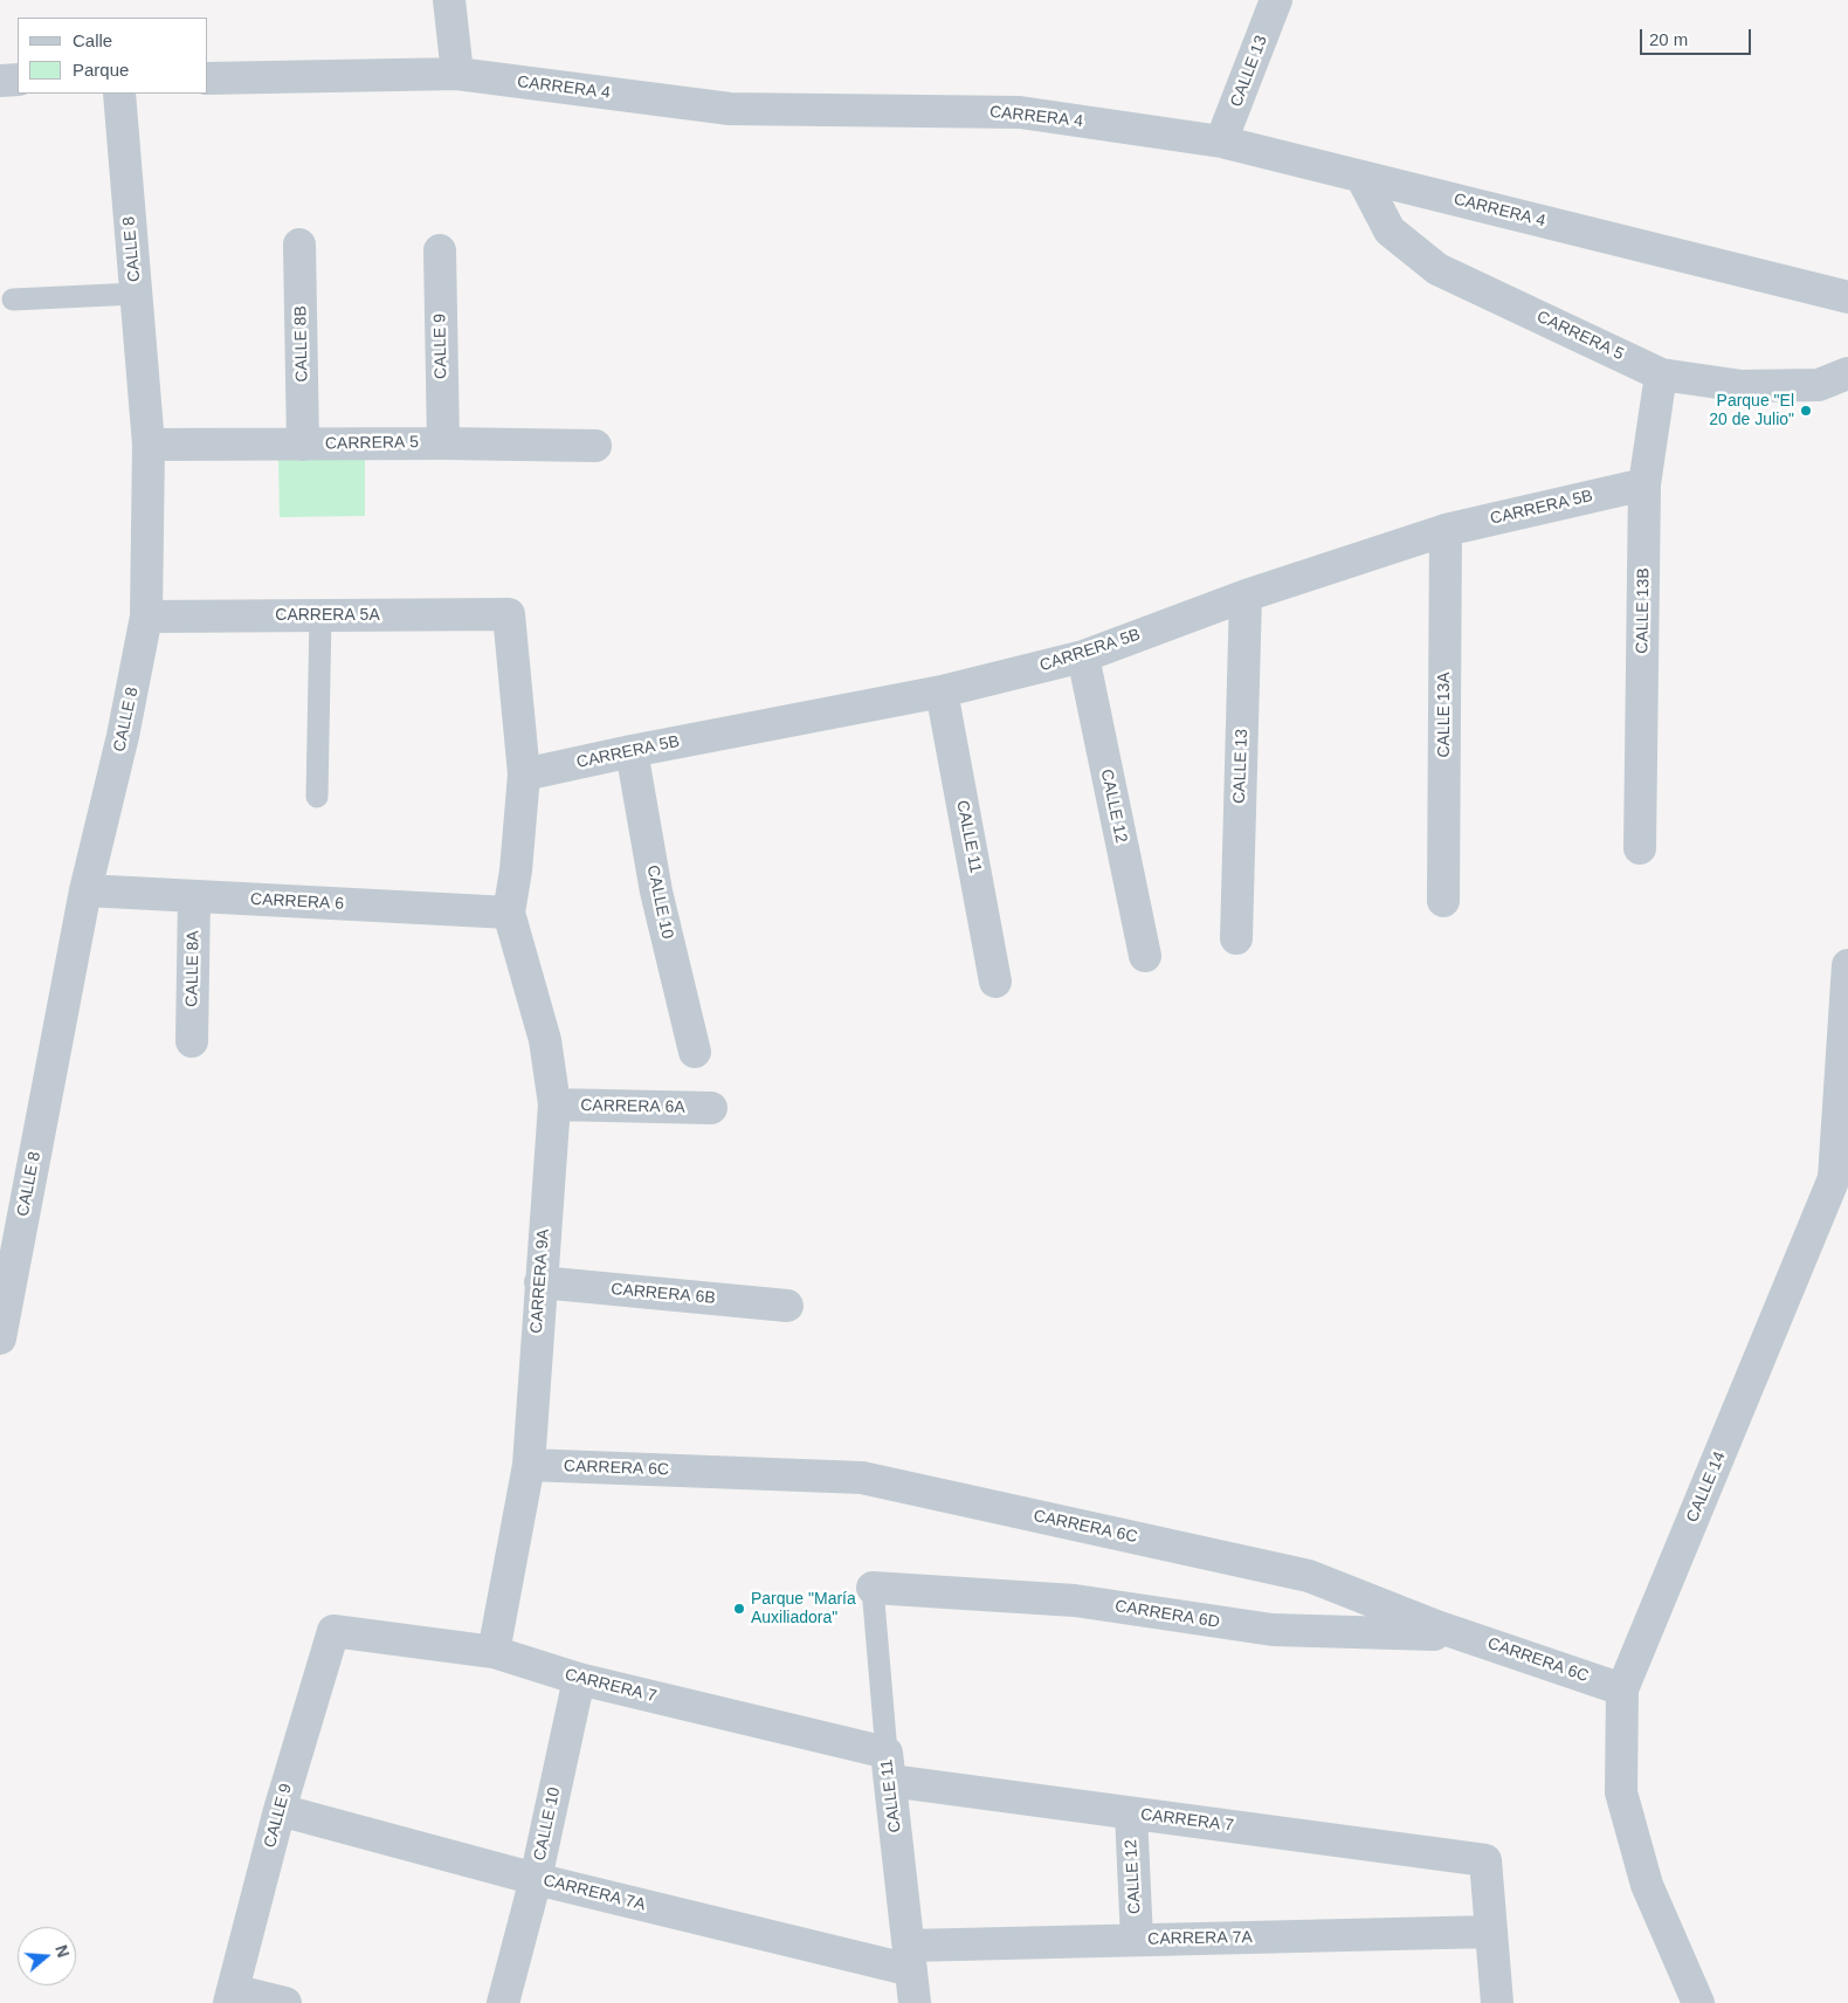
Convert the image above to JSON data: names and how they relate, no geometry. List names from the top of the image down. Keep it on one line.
{"streets":{"street":["CALLE 13","CARRERA 4","CALLE 8","CARRERA 5","CALLE 8B","CALLE 9","CARRERA 5B","CALLE 13B","CARRERA 5A","CALLE 13A","CALLE 12","CALLE 11","CARRERA 6","CALLE 10","CALLE 8A","CARRERA 6A","CARRERA 9A","CARRERA 6B","CARRERA 6C","CALLE 14","CARRERA 6D","CARRERA 7","CARRERA 7A"]},"crossings":[["CALLE 13","CARRERA 4"],["CALLE 13","CARRERA 5B"],["CARRERA 4","CARRERA 5"],["CALLE 8","CARRERA 5"],["CALLE 8","CARRERA 5A"],["CALLE 8","CARRERA 6"],["CARRERA 5","CALLE 8B"],["CARRERA 5","CALLE 9"],["CARRERA 5","CALLE 13B"],["CALLE 9","CARRERA 7"],["CALLE 9","CARRERA 7A"],["CARRERA 5B","CALLE 13B"],["CARRERA 5B","CARRERA 5A"],["CARRERA 5B","CALLE 13A"],["CARRERA 5B","CALLE 12"],["CARRERA 5B","CALLE 11"],["CARRERA 5B","CALLE 10"],["CALLE 12","CARRERA 7"],["CALLE 12","CARRERA 7A"],["CALLE 11","CARRERA 6D"],["CALLE 11","CARRERA 7"],["CALLE 11","CARRERA 7A"],["CARRERA 6","CALLE 8A"],["CARRERA 6","CARRERA 9A"],["CALLE 10","CARRERA 7"],["CALLE 10","CARRERA 7A"],["CARRERA 6A","CARRERA 9A"],["CARRERA 9A","CARRERA 6B"],["CARRERA 9A","CARRERA 6C"],["CARRERA 9A","CARRERA 7"],["CARRERA 6C","CALLE 14"],["CARRERA 6C","CARRERA 6D"],["CARRERA 7","CARRERA 7A"]],"places":["Parque \"El 20 de Julio\"","Parque \"María Auxiliadora\""],"legend":["Calle","Parque"],"scale_bar":"20 m","north":"right"}
